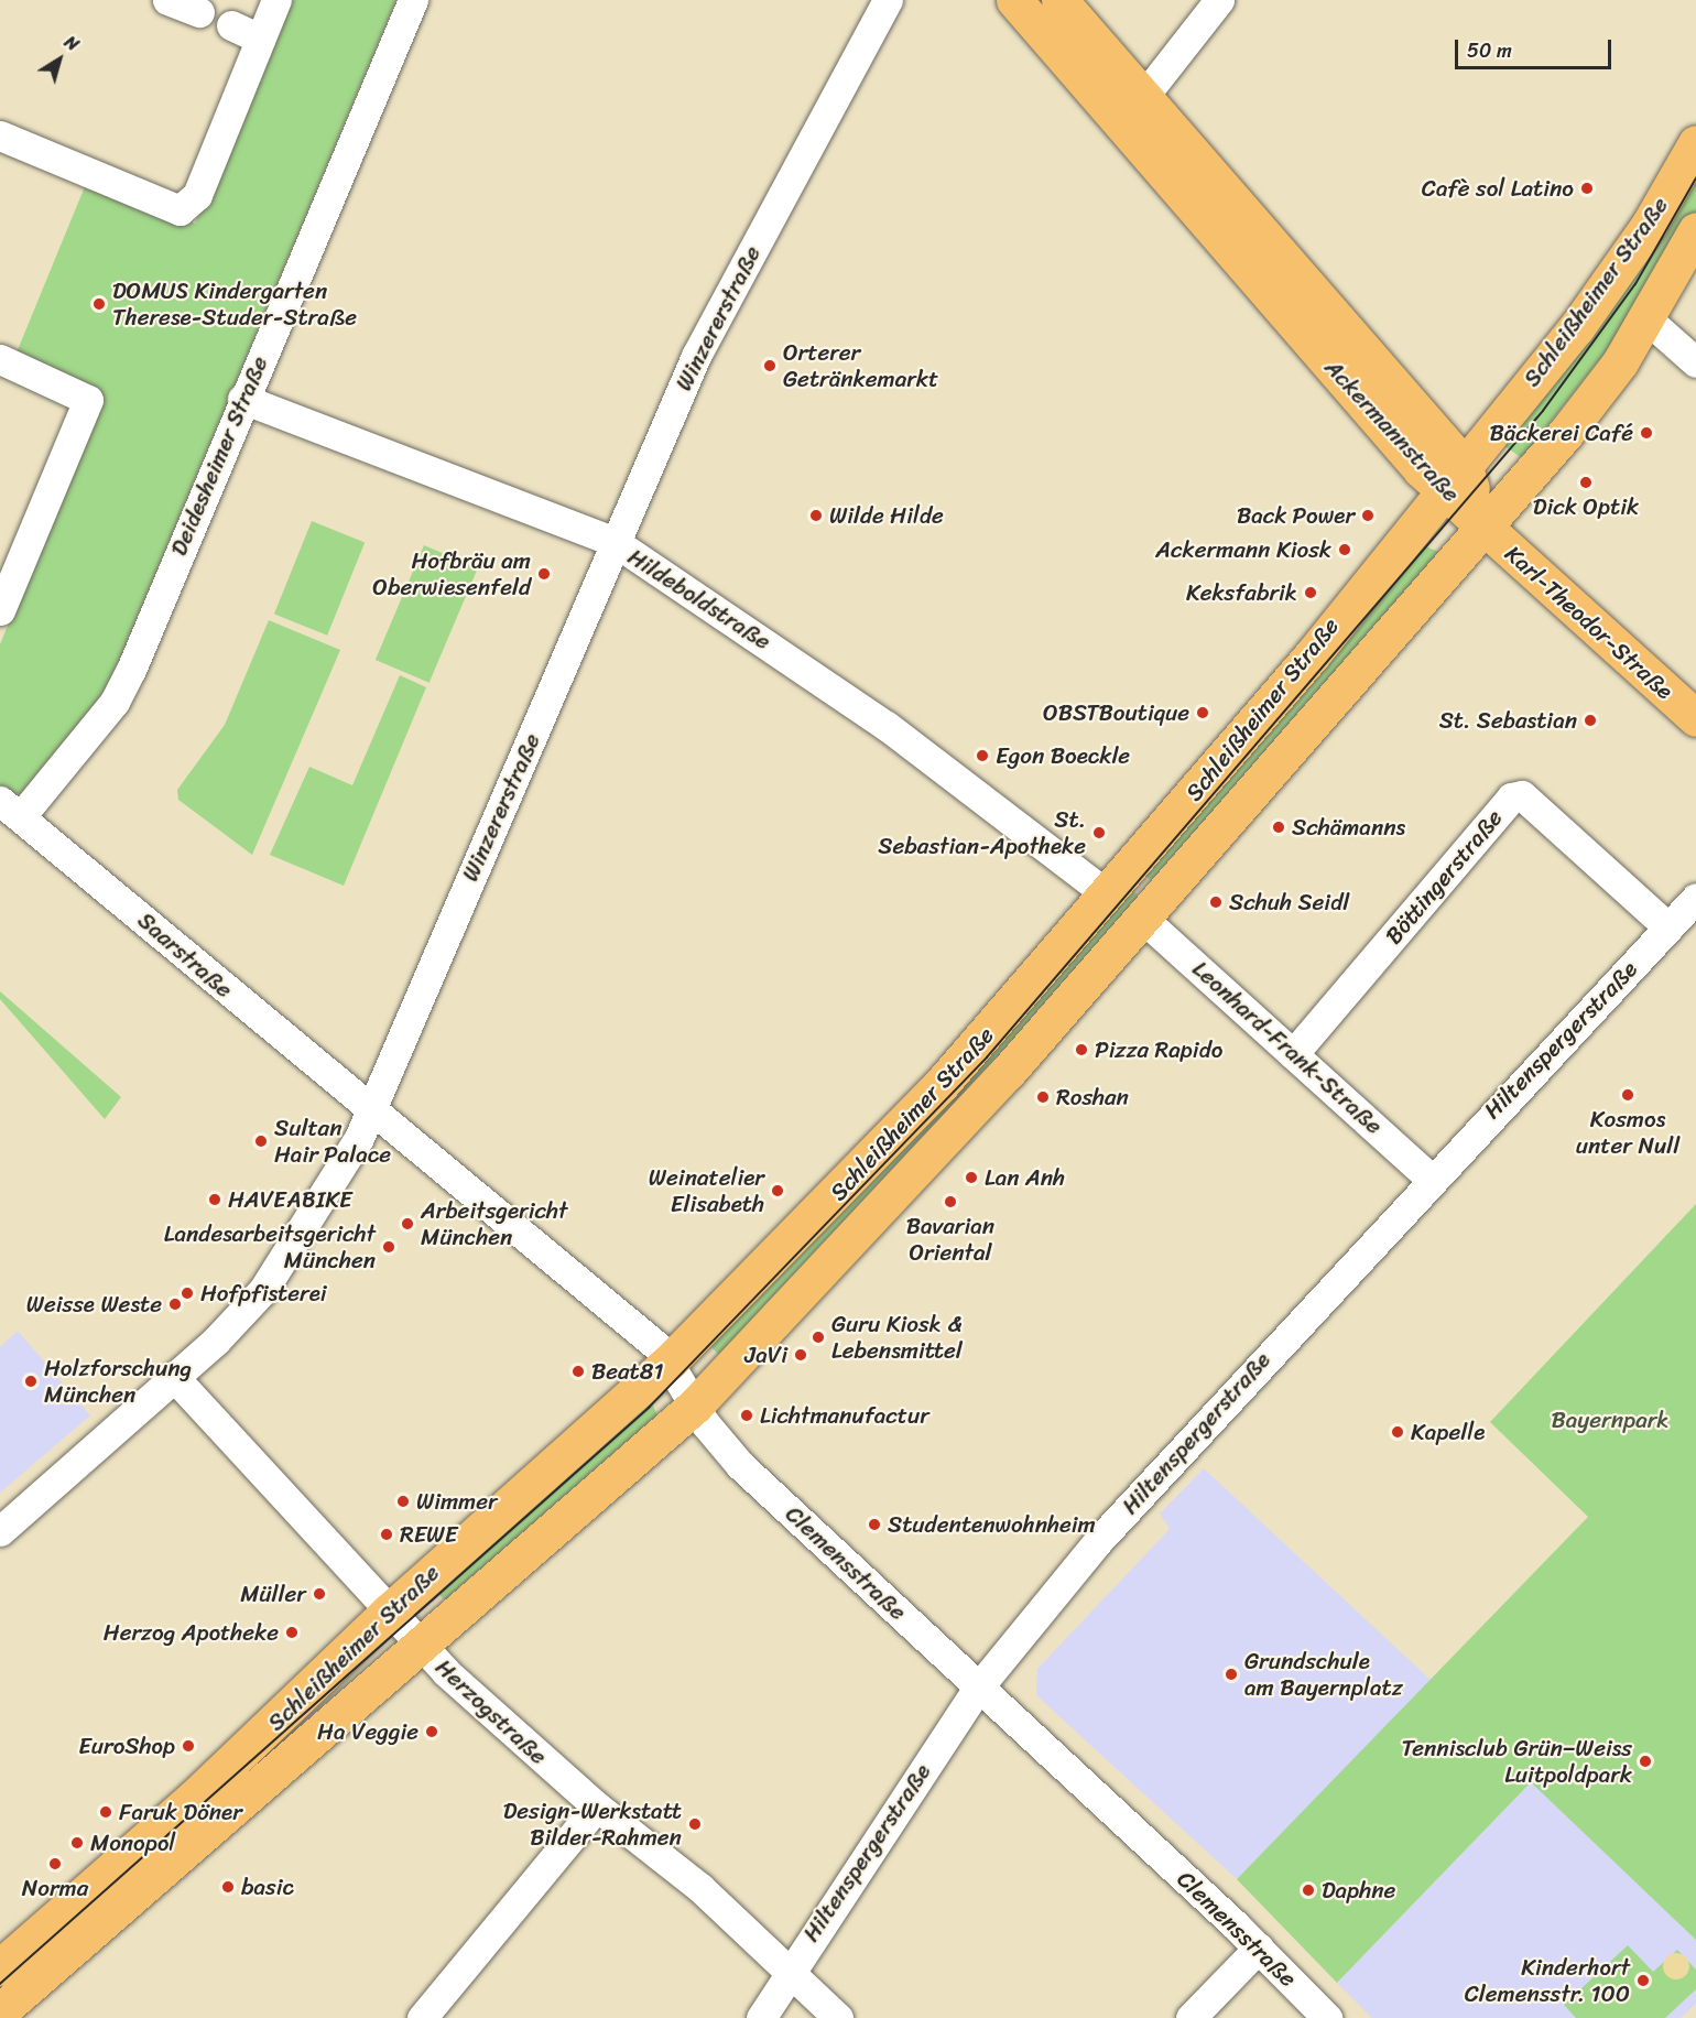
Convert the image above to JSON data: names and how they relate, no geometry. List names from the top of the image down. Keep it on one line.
{"streets":{"main road":["Schleißheimer Straße","Ackermannstraße","Karl-Theodor-Straße"],"street":["Winzererstraße","Deidesheimer Straße","Hildeboldstraße","Böttingerstraße","Saarstraße","Hiltenspergerstraße","Leonhard-Frank-Straße","Clemensstraße","Herzogstraße"]},"crossings":[["Schleißheimer Straße","Ackermannstraße"],["Schleißheimer Straße","Hildeboldstraße"],["Schleißheimer Straße","Karl-Theodor-Straße"],["Schleißheimer Straße","Leonhard-Frank-Straße"],["Schleißheimer Straße","Clemensstraße"],["Schleißheimer Straße","Herzogstraße"],["Winzererstraße","Hildeboldstraße"],["Winzererstraße","Saarstraße"],["Winzererstraße","Clemensstraße"],["Winzererstraße","Herzogstraße"],["Ackermannstraße","Karl-Theodor-Straße"],["Deidesheimer Straße","Hildeboldstraße"],["Deidesheimer Straße","Saarstraße"],["Böttingerstraße","Hiltenspergerstraße"],["Böttingerstraße","Leonhard-Frank-Straße"],["Saarstraße","Clemensstraße"],["Hiltenspergerstraße","Leonhard-Frank-Straße"],["Hiltenspergerstraße","Clemensstraße"],["Hiltenspergerstraße","Herzogstraße"]],"parks":["Bayernpark"],"places":["Cafè sol Latino","DOMUS Kindergarten Therese-Studer-Straße","Orterer Getränkemarkt","Bäckerei Café","Dick Optik","Wilde Hilde","Back Power","Ackermann Kiosk","Hofbräu am Oberwiesenfeld","Keksfabrik","OBSTBoutique","St. Sebastian","Egon Boeckle","Schämanns","St. Sebastian-Apotheke","Schuh Seidl","Pizza Rapido","Kosmos unter Null","Roshan","Sultan Hair Palace","Lan Anh","Weinatelier Elisabeth","HAVEABIKE","Bavarian Oriental","Arbeitsgericht München","Landesarbeitsgericht München","Hofpfisterei","Weisse Weste","Guru Kiosk & Lebensmittel","JaVi","Beat81","Holzforschung München","Lichtmanufactur","Kapelle","Wimmer","Studentenwohnheim","REWE","Müller","Herzog Apotheke","Grundschule am Bayernplatz","Ha Veggie","EuroShop","Tennisclub Grün–Weiss Luitpoldpark","Faruk Döner","Design-Werkstatt Bilder-Rahmen","Monopol","Norma","basic","Daphne","Kinderhort Clemensstr. 100"],"scale_bar":"50 m","north":"top right"}
